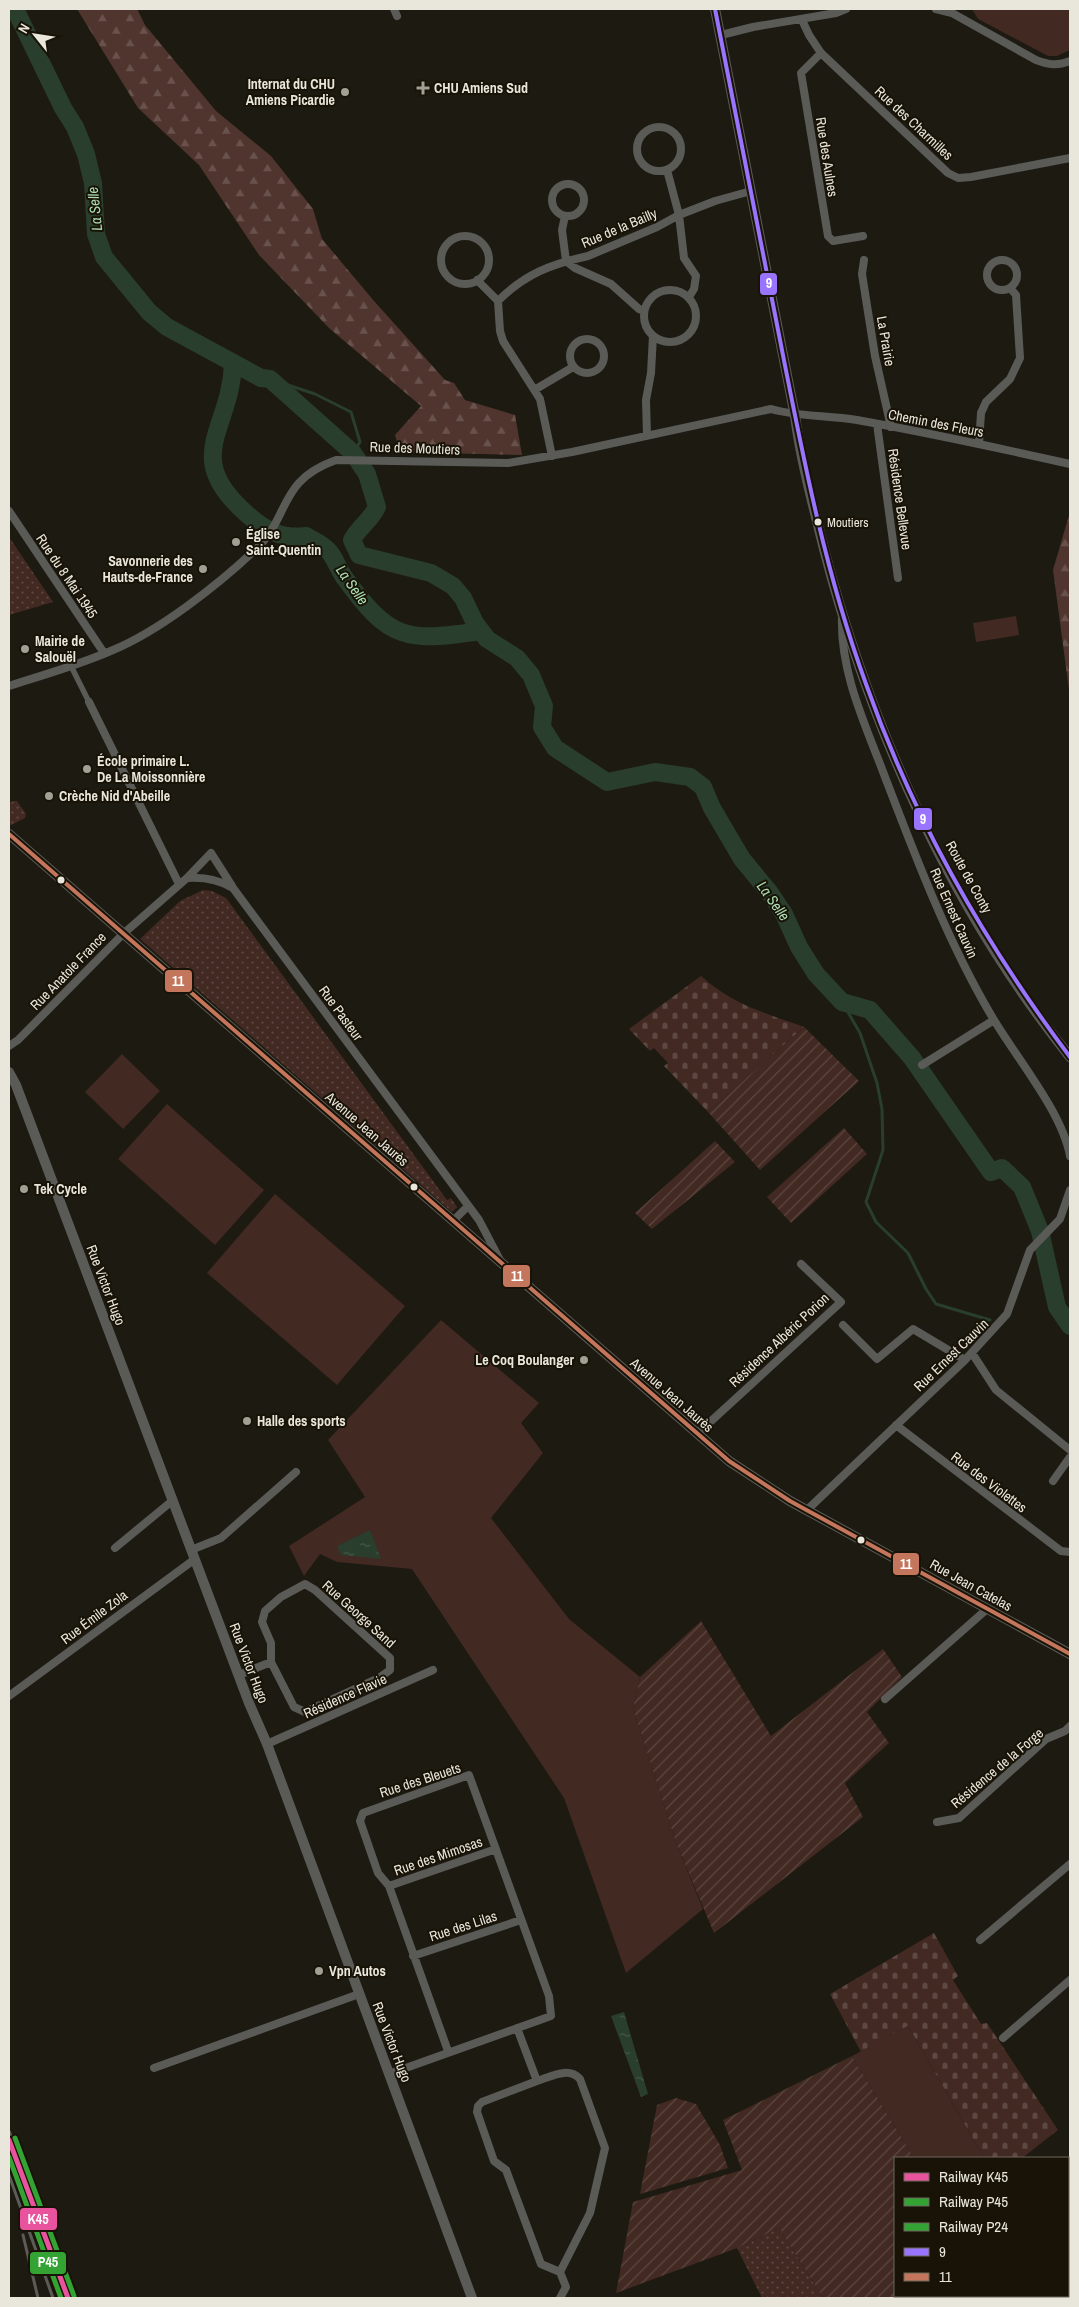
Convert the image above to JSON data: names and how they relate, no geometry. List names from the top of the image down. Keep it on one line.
{"streets":{"street":["Rue des Charmilles","Rue des Aulnes","Rue de la Bailly","La Prairie","Chemin des Fleurs","Rue des Moutiers","Résidence Bellevue","Rue du 8 Mai 1945","Route de Conty","Rue Ernest Cauvin","Rue Anatole France","Rue Pasteur","Avenue Jean Jaurès","Rue Victor Hugo","Résidence Albéric Porion","Rue des Violettes","Rue Jean Catelas","Rue George Sand","Rue Émile Zola","Résidence Flavie","Résidence de la Forge","Rue des Bleuets","Rue des Mimosas","Rue des Lilas"]},"crossings":[["Rue des Charmilles","Rue des Aulnes"],["Rue de la Bailly","Route de Conty"],["La Prairie","Chemin des Fleurs"],["Chemin des Fleurs","Rue des Moutiers"],["Chemin des Fleurs","Résidence Bellevue"],["Chemin des Fleurs","Route de Conty"],["Rue des Moutiers","Rue du 8 Mai 1945"],["Rue des Moutiers","Route de Conty"],["Route de Conty","Rue Ernest Cauvin"],["Rue Ernest Cauvin","Avenue Jean Jaurès"],["Rue Ernest Cauvin","Rue des Violettes"],["Rue Ernest Cauvin","Rue Jean Catelas"],["Rue Anatole France","Avenue Jean Jaurès"],["Rue Pasteur","Avenue Jean Jaurès"],["Avenue Jean Jaurès","Résidence Albéric Porion"],["Avenue Jean Jaurès","Rue Jean Catelas"],["Rue Victor Hugo","Rue Émile Zola"],["Rue Victor Hugo","Résidence Flavie"],["Rue Victor Hugo","Rue des Bleuets"],["Rue des Bleuets","Rue des Mimosas"],["Rue des Bleuets","Rue des Lilas"]],"water":["La Selle"],"places":{"health":["CHU Amiens Sud"],"other":["Internat du CHU Amiens Picardie","Moutiers","Église Saint-Quentin","Savonnerie des Hauts-de-France","Mairie de Salouël","École primaire L. De La Moissonnière","Crèche Nid d'Abeille","Tek Cycle","Le Coq Boulanger","Halle des sports","Vpn Autos"]},"lines":["transit line 9","transit line 11","rail line P24","rail line K45","rail line P45"],"legend":["Railway K45","Railway P45","Railway P24","9","11"],"north":"top left"}
